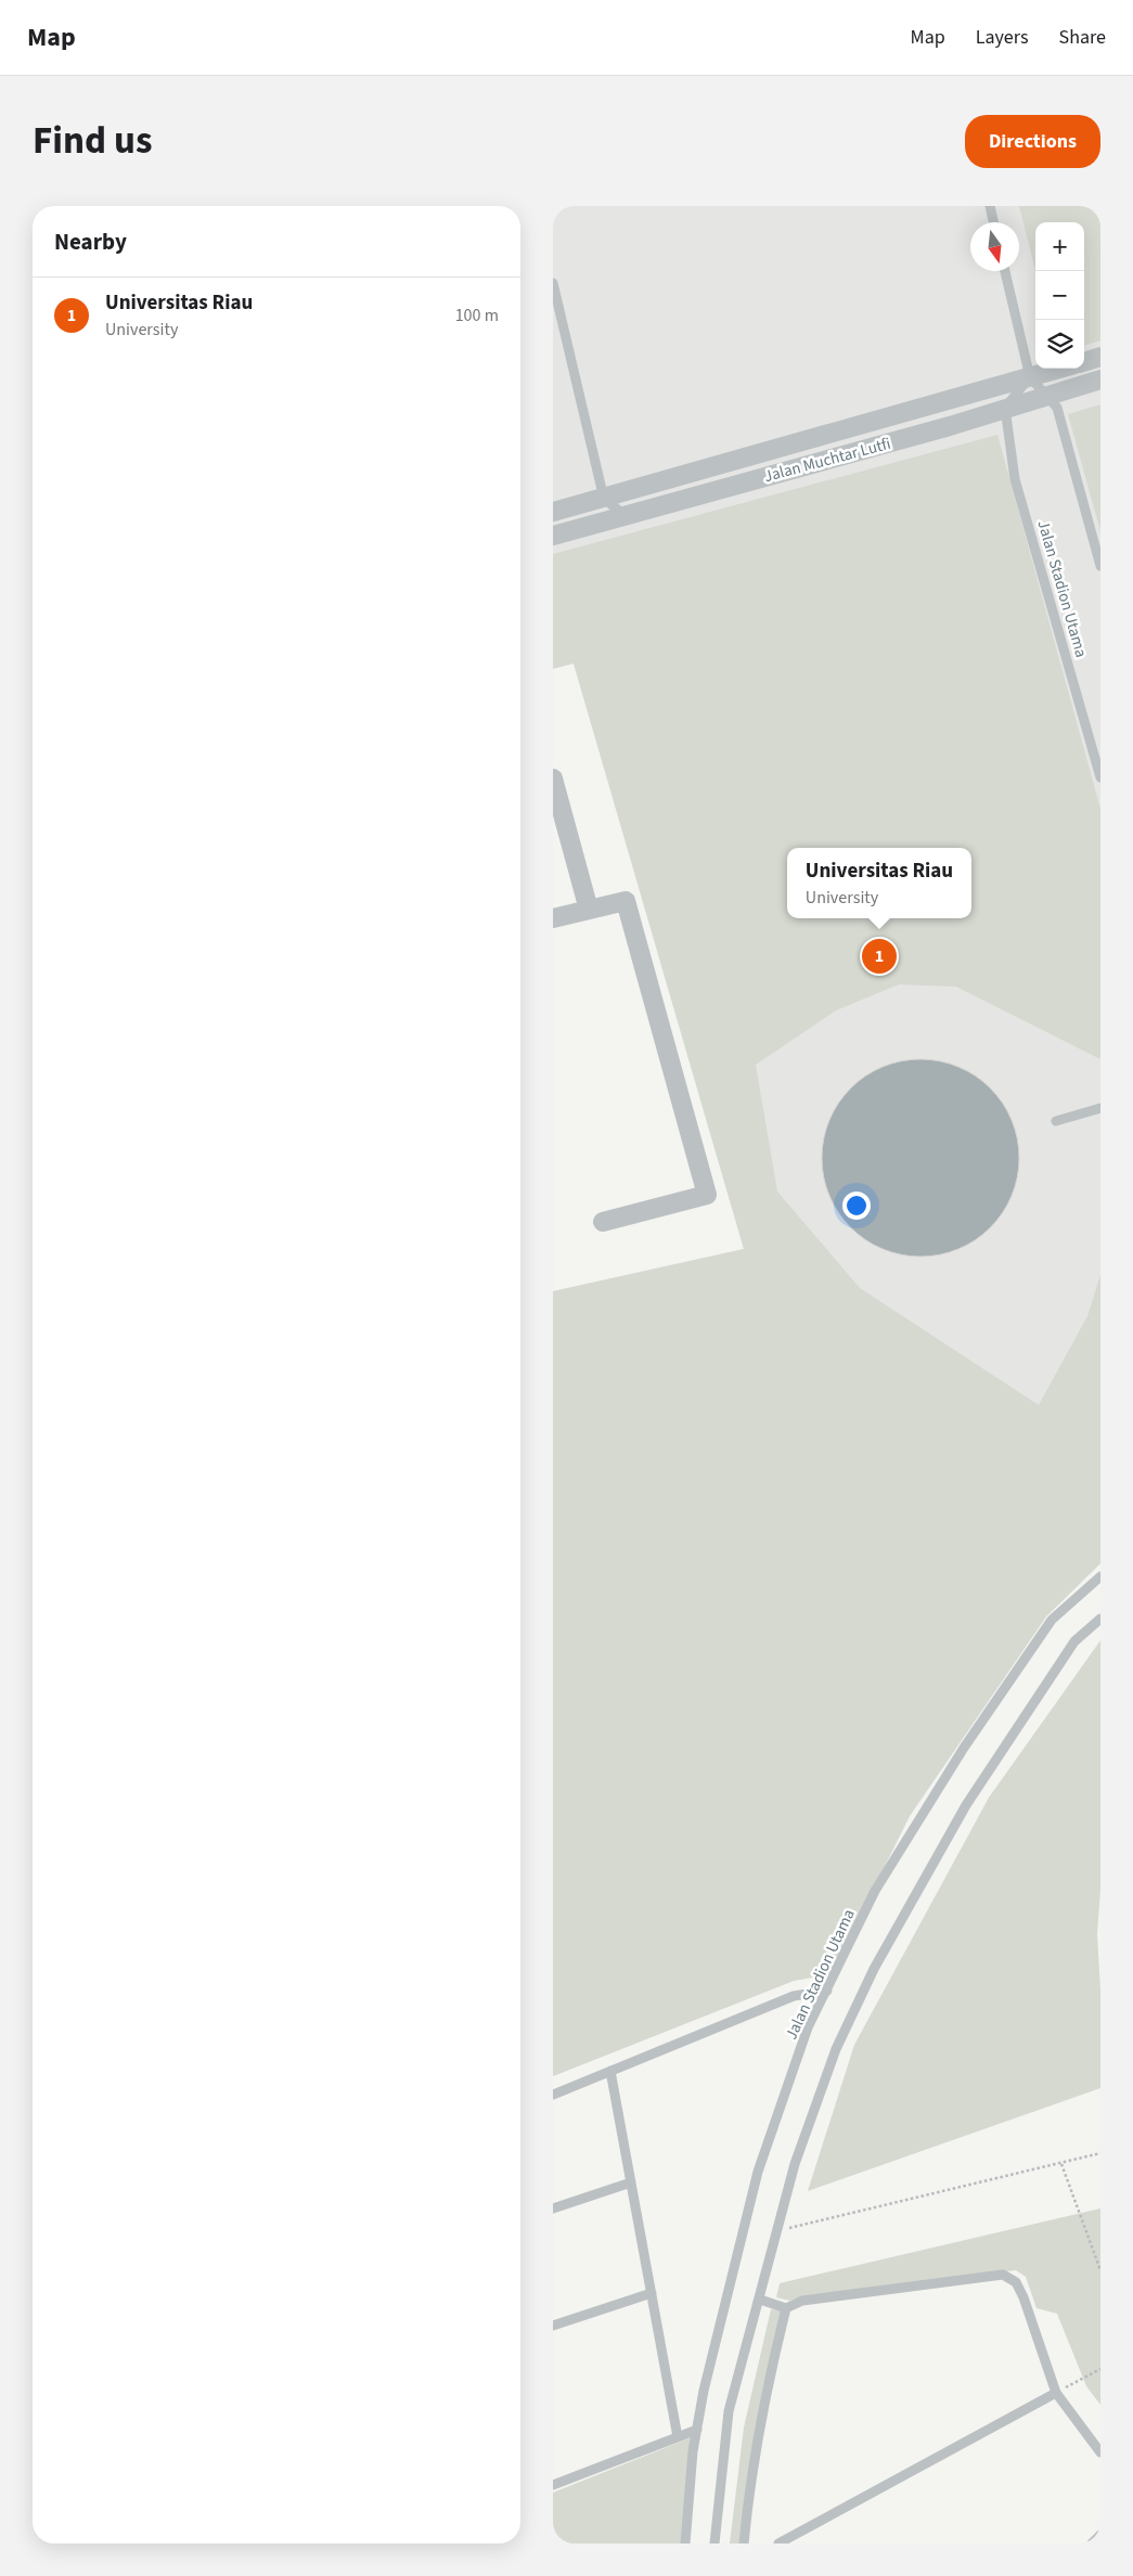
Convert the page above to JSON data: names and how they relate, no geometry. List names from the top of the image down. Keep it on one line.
{"streets":{"street":["Jalan Muchtar Lutfi"],"lane":["Jalan Stadion Utama"]},"crossings":[["Jalan Muchtar Lutfi","Jalan Stadion Utama"]],"north":"bottom","page":{"header":"Map","nav":["Map","Layers","Share"],"title":"Find us","buttons":"Directions","heading":"Nearby","map_buttons":["+","−"],"list":[{"mark":"1","name":"Universitas Riau","note":"University","value":"100 m"}],"popup":["Universitas Riau","University"],"pins":"1"}}
